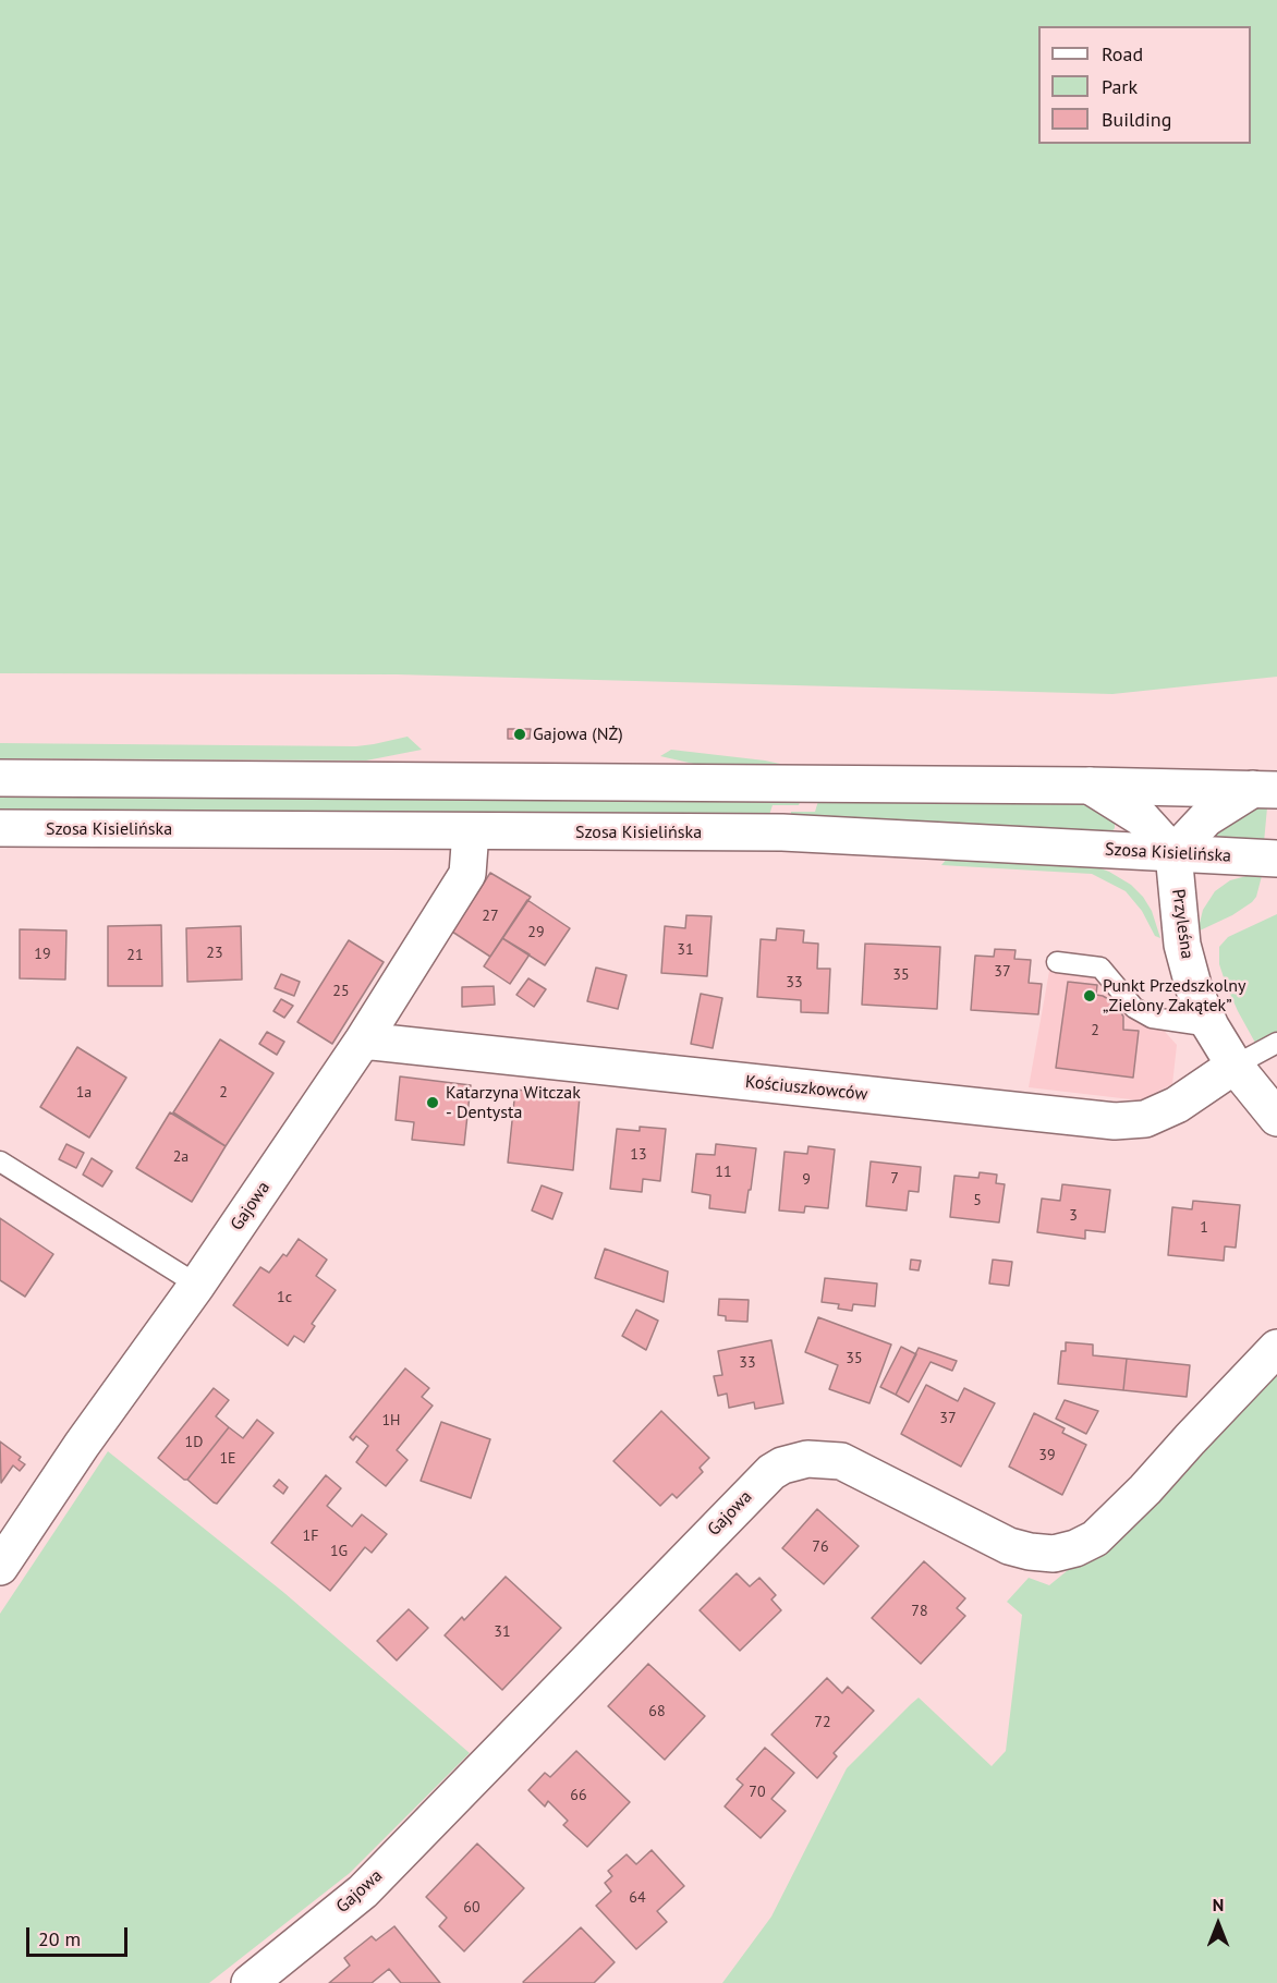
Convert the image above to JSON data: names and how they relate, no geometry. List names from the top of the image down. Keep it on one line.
{"streets":{"street":["Szosa Kisielińska","Przyleśna","Kościuszkowców","Gajowa"]},"crossings":[["Szosa Kisielińska","Przyleśna"],["Szosa Kisielińska","Gajowa"],["Przyleśna","Kościuszkowców"],["Kościuszkowców","Gajowa"]],"places":["Gajowa (NŻ)","Punkt Przedszkolny „Zielony Zakątek”","Katarzyna Witczak - Dentysta"],"house_numbers":["27","29","31","23","19","21","37","35","33","25","2","1a","2","13","2a","11","7","9","5","3","1","1c","35","33","37","1H","1D","39","1E","1F","76","1G","78","31","68","72","70","66","64","60"],"legend":["Road","Park","Building"],"scale_bar":"20 m","north":"top"}
